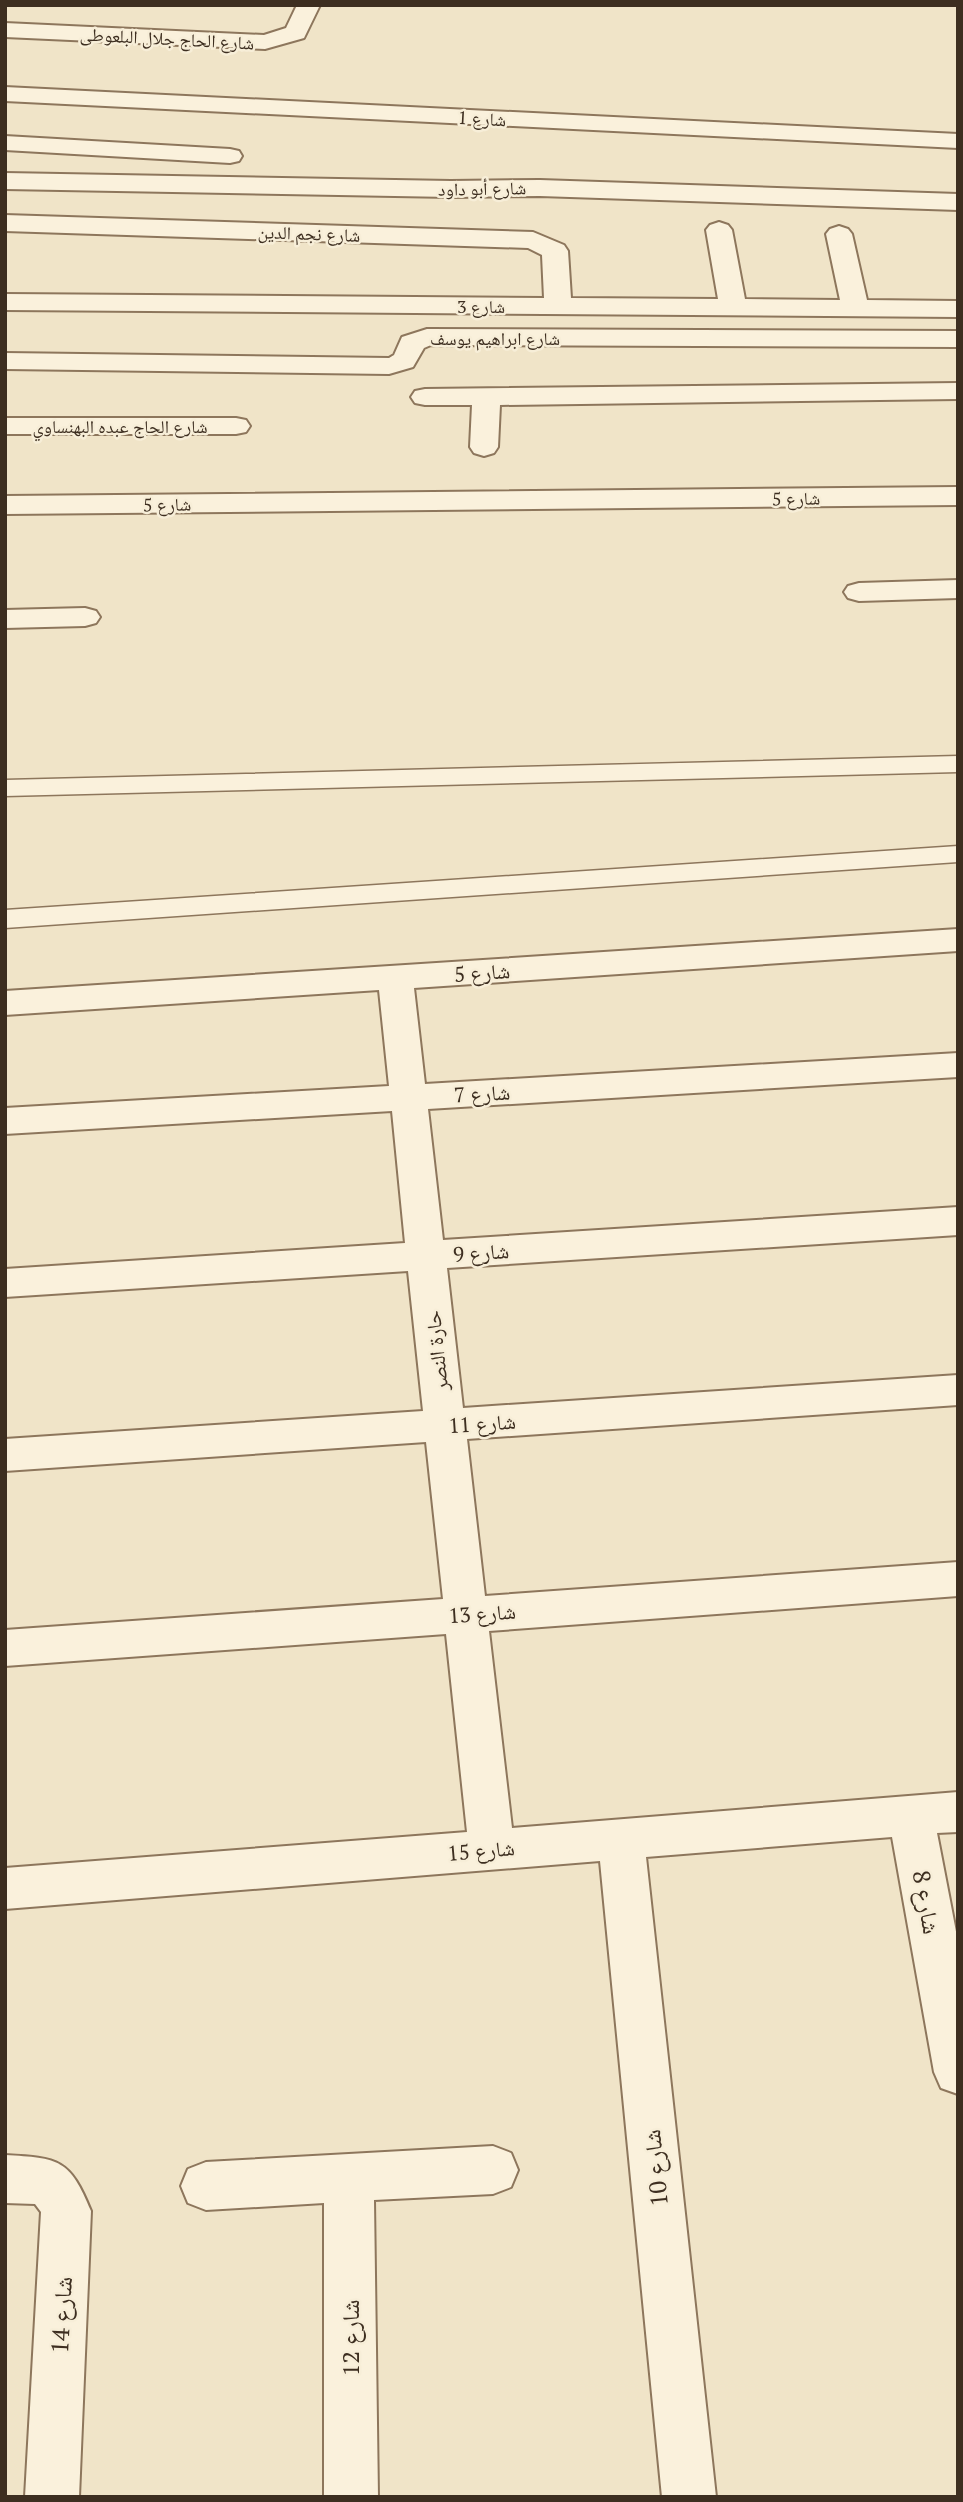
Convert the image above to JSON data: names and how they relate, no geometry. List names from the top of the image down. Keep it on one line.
{"streets":{"street":["شارع الحاج جلال البلعوطى","شارع 1","شارع أبو داود","شارع نجم الدين","شارع 3","شارع ابراهيم يوسف","شارع الحاج عبده البهنساوي","شارع 5","شارع 7","شارع 9","حارة النصر","شارع 11","شارع 13","شارع 15","شارع 8","شارع 10","شارع 14","شارع 12"]},"crossings":[["شارع نجم الدين","شارع 3"],["شارع 5","حارة النصر"],["شارع 7","حارة النصر"],["شارع 9","حارة النصر"],["حارة النصر","شارع 11"],["حارة النصر","شارع 13"],["حارة النصر","شارع 15"],["شارع 15","شارع 8"],["شارع 15","شارع 10"]]}
